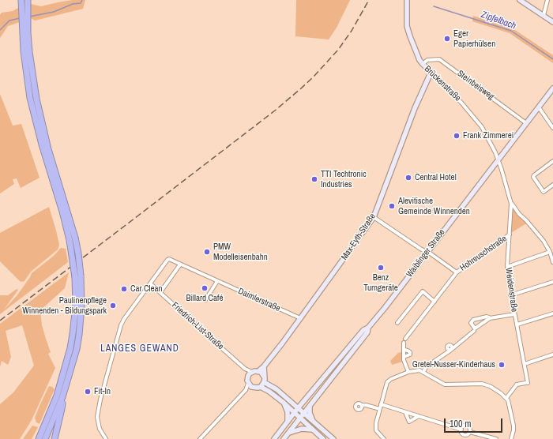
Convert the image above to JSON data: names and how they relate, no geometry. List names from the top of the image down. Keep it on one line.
{"streets":{"main road":["Brückenstraße","Max-Eyth-Straße","Waiblinger Straße","Friedrich-List-Straße"],"street":["Steinbeisweg","Hohreuschstraße","Weidenstraße","Daimlerstraße"]},"crossings":[["Brückenstraße","Steinbeisweg"],["Brückenstraße","Max-Eyth-Straße"],["Brückenstraße","Waiblinger Straße"],["Brückenstraße","Weidenstraße"],["Steinbeisweg","Waiblinger Straße"],["Max-Eyth-Straße","Daimlerstraße"],["Max-Eyth-Straße","Friedrich-List-Straße"],["Waiblinger Straße","Weidenstraße"],["Hohreuschstraße","Weidenstraße"],["Daimlerstraße","Friedrich-List-Straße"]],"districts":["LANGES GEWAND"],"water":["Zipfelbach"],"places":["Eger Papierhülsen","Frank Zimmerei","Central Hotel","TTI Techtronic Industries","Alevitische Gemeinde Winnenden","PMW Modelleisenbahn","Benz Turngeräte","Billard Café","Car Clean","Paulinenpflege Winnenden - Bildungspark","Gretel-Nusser-Kinderhaus","Fit-In"],"scale_bar":"100 m"}
